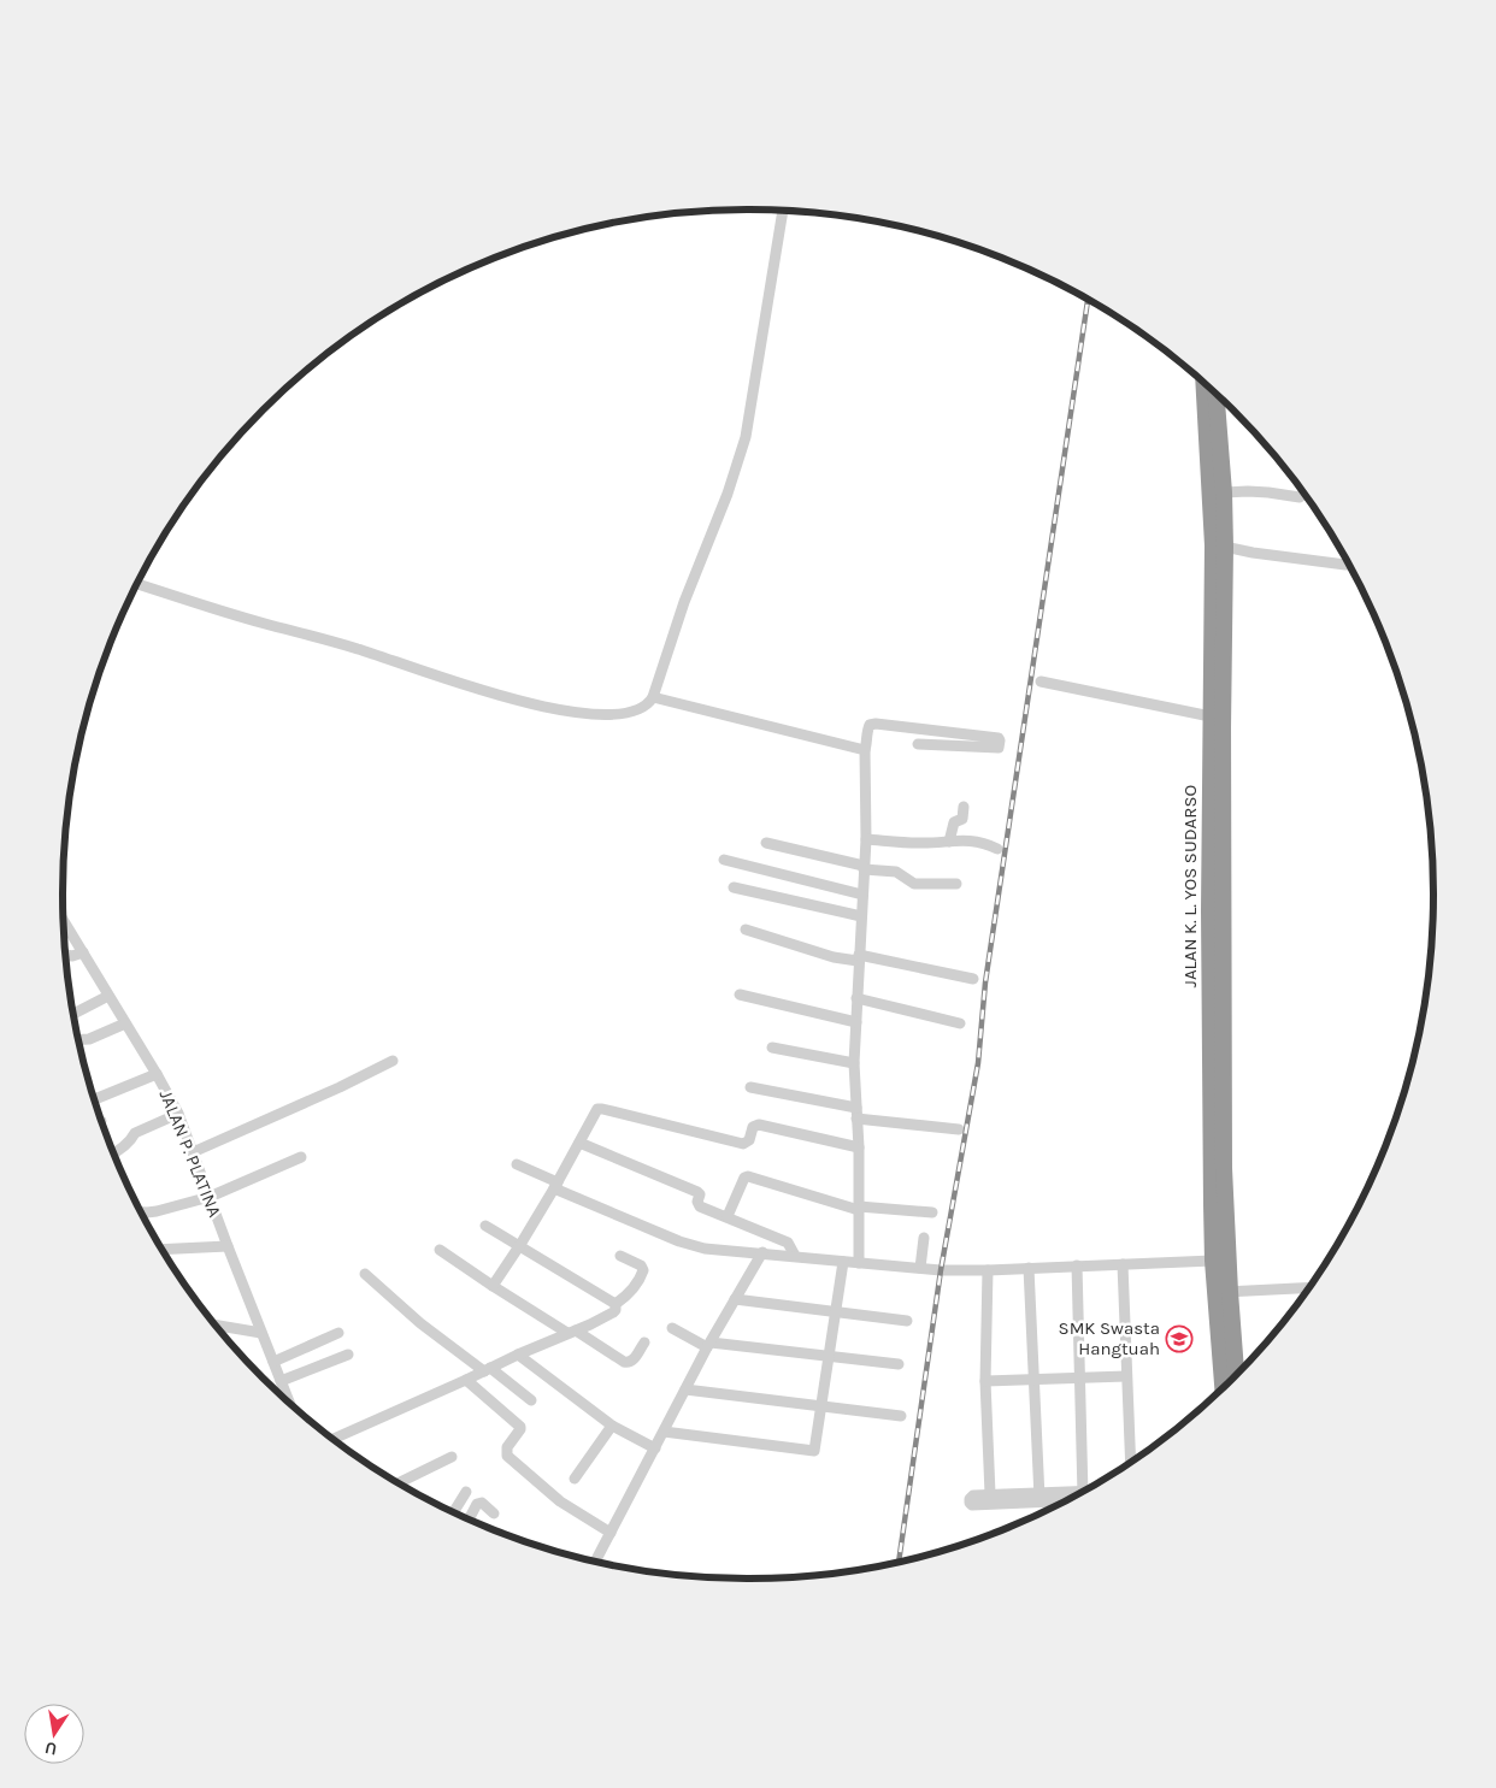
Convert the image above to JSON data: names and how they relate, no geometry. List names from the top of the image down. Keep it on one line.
{"streets":{"highway":["JALAN K. L. YOS SUDARSO"],"street":["JALAN P. PLATINA"]},"places":{"school or university":["SMK Swasta Hangtuah"]},"north":"bottom"}
